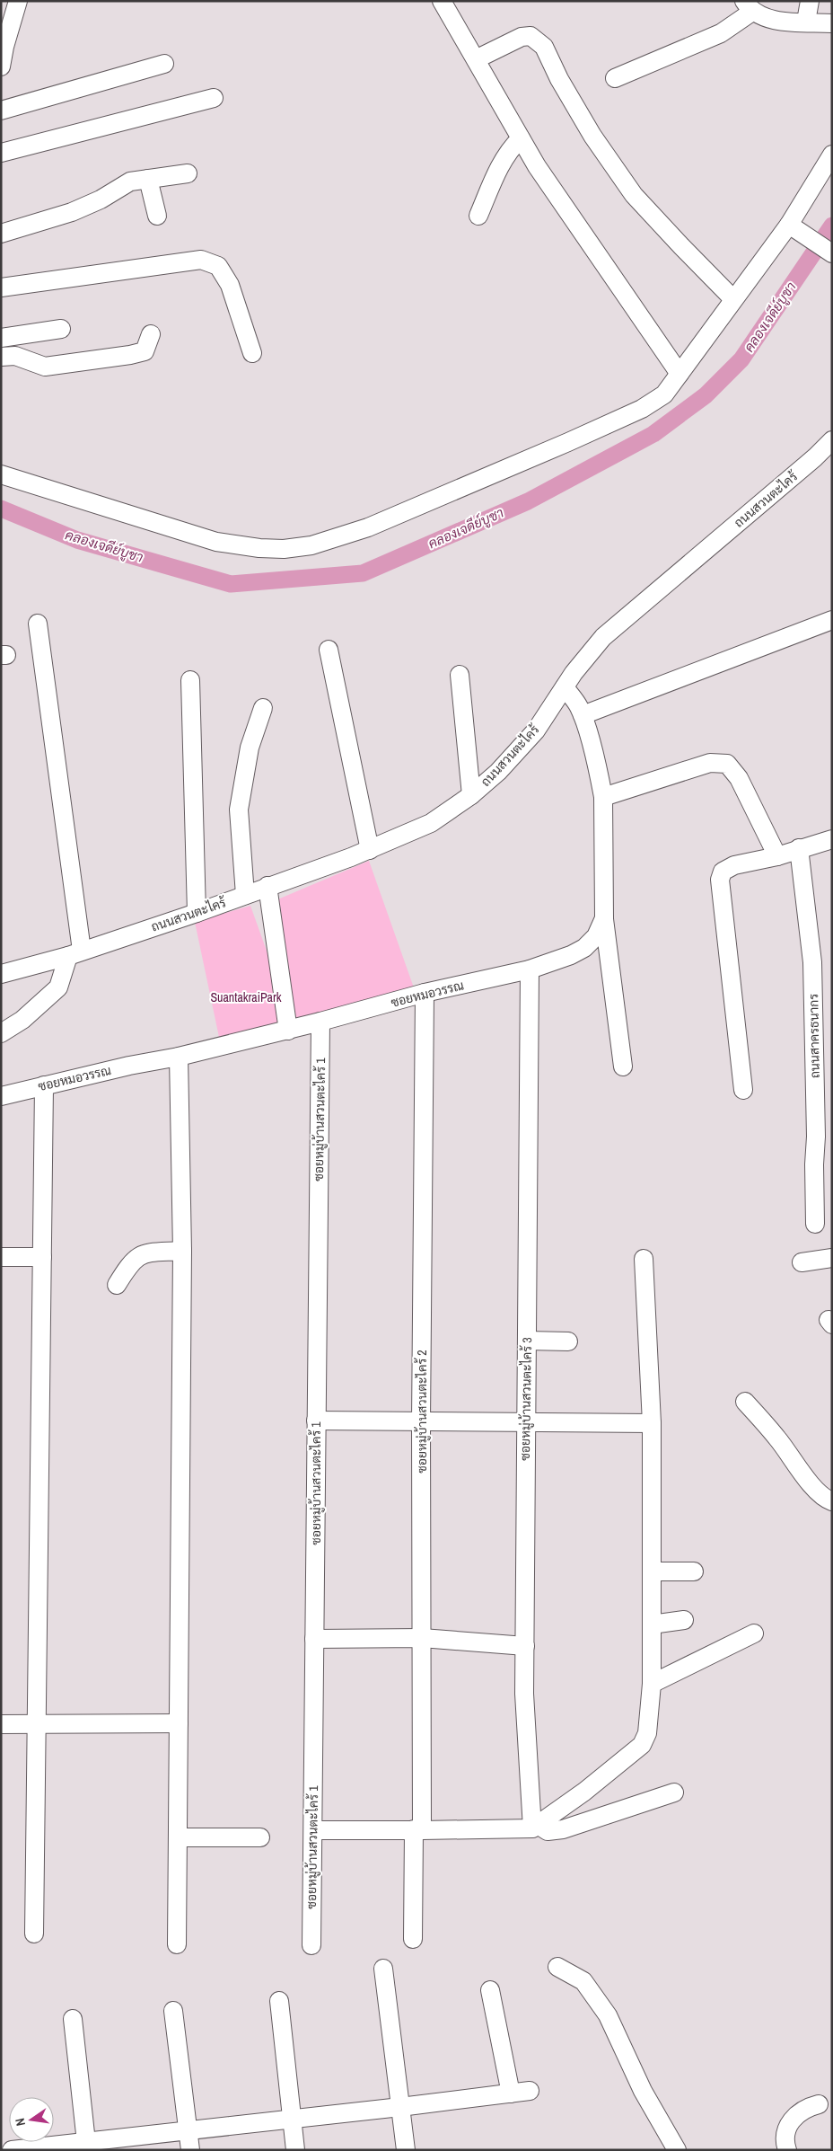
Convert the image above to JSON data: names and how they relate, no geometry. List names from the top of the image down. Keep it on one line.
{"streets":{"street":["ถนนสวนตะไคร้","ซอยหมอวรรณ","ถนนสาครธนากร","ซอยหมู่บ้านสวนตะไคร้ 1","ซอยหมู่บ้านสวนตะไคร้ 3","ซอยหมู่บ้านสวนตะไคร้ 2"]},"crossings":[["ถนนสวนตะไคร้","ซอยหมอวรรณ"],["ซอยหมอวรรณ","ซอยหมู่บ้านสวนตะไคร้ 1"],["ซอยหมอวรรณ","ซอยหมู่บ้านสวนตะไคร้ 3"],["ซอยหมอวรรณ","ซอยหมู่บ้านสวนตะไคร้ 2"]],"water":["คลองเจดีย์บูชา"],"parks":["SuantakraiPark"],"north":"left"}
